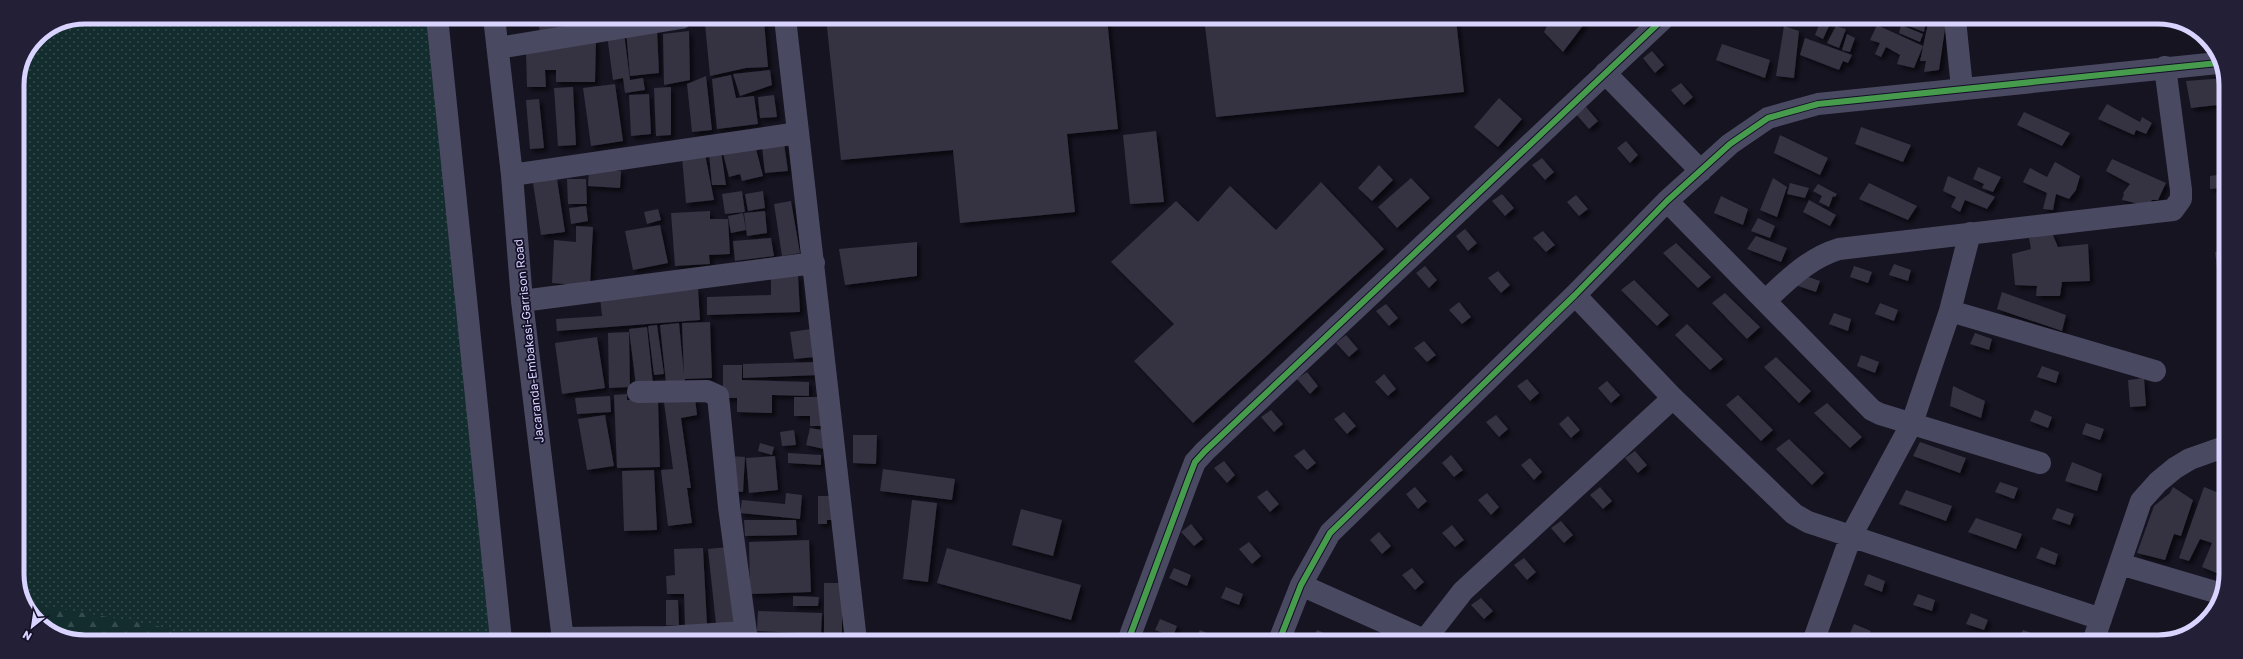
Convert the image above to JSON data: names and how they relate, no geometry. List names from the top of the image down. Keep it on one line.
{"streets":{"street":["Jacaranda-Embakasi-Garrison Road"]},"north":"bottom left"}
